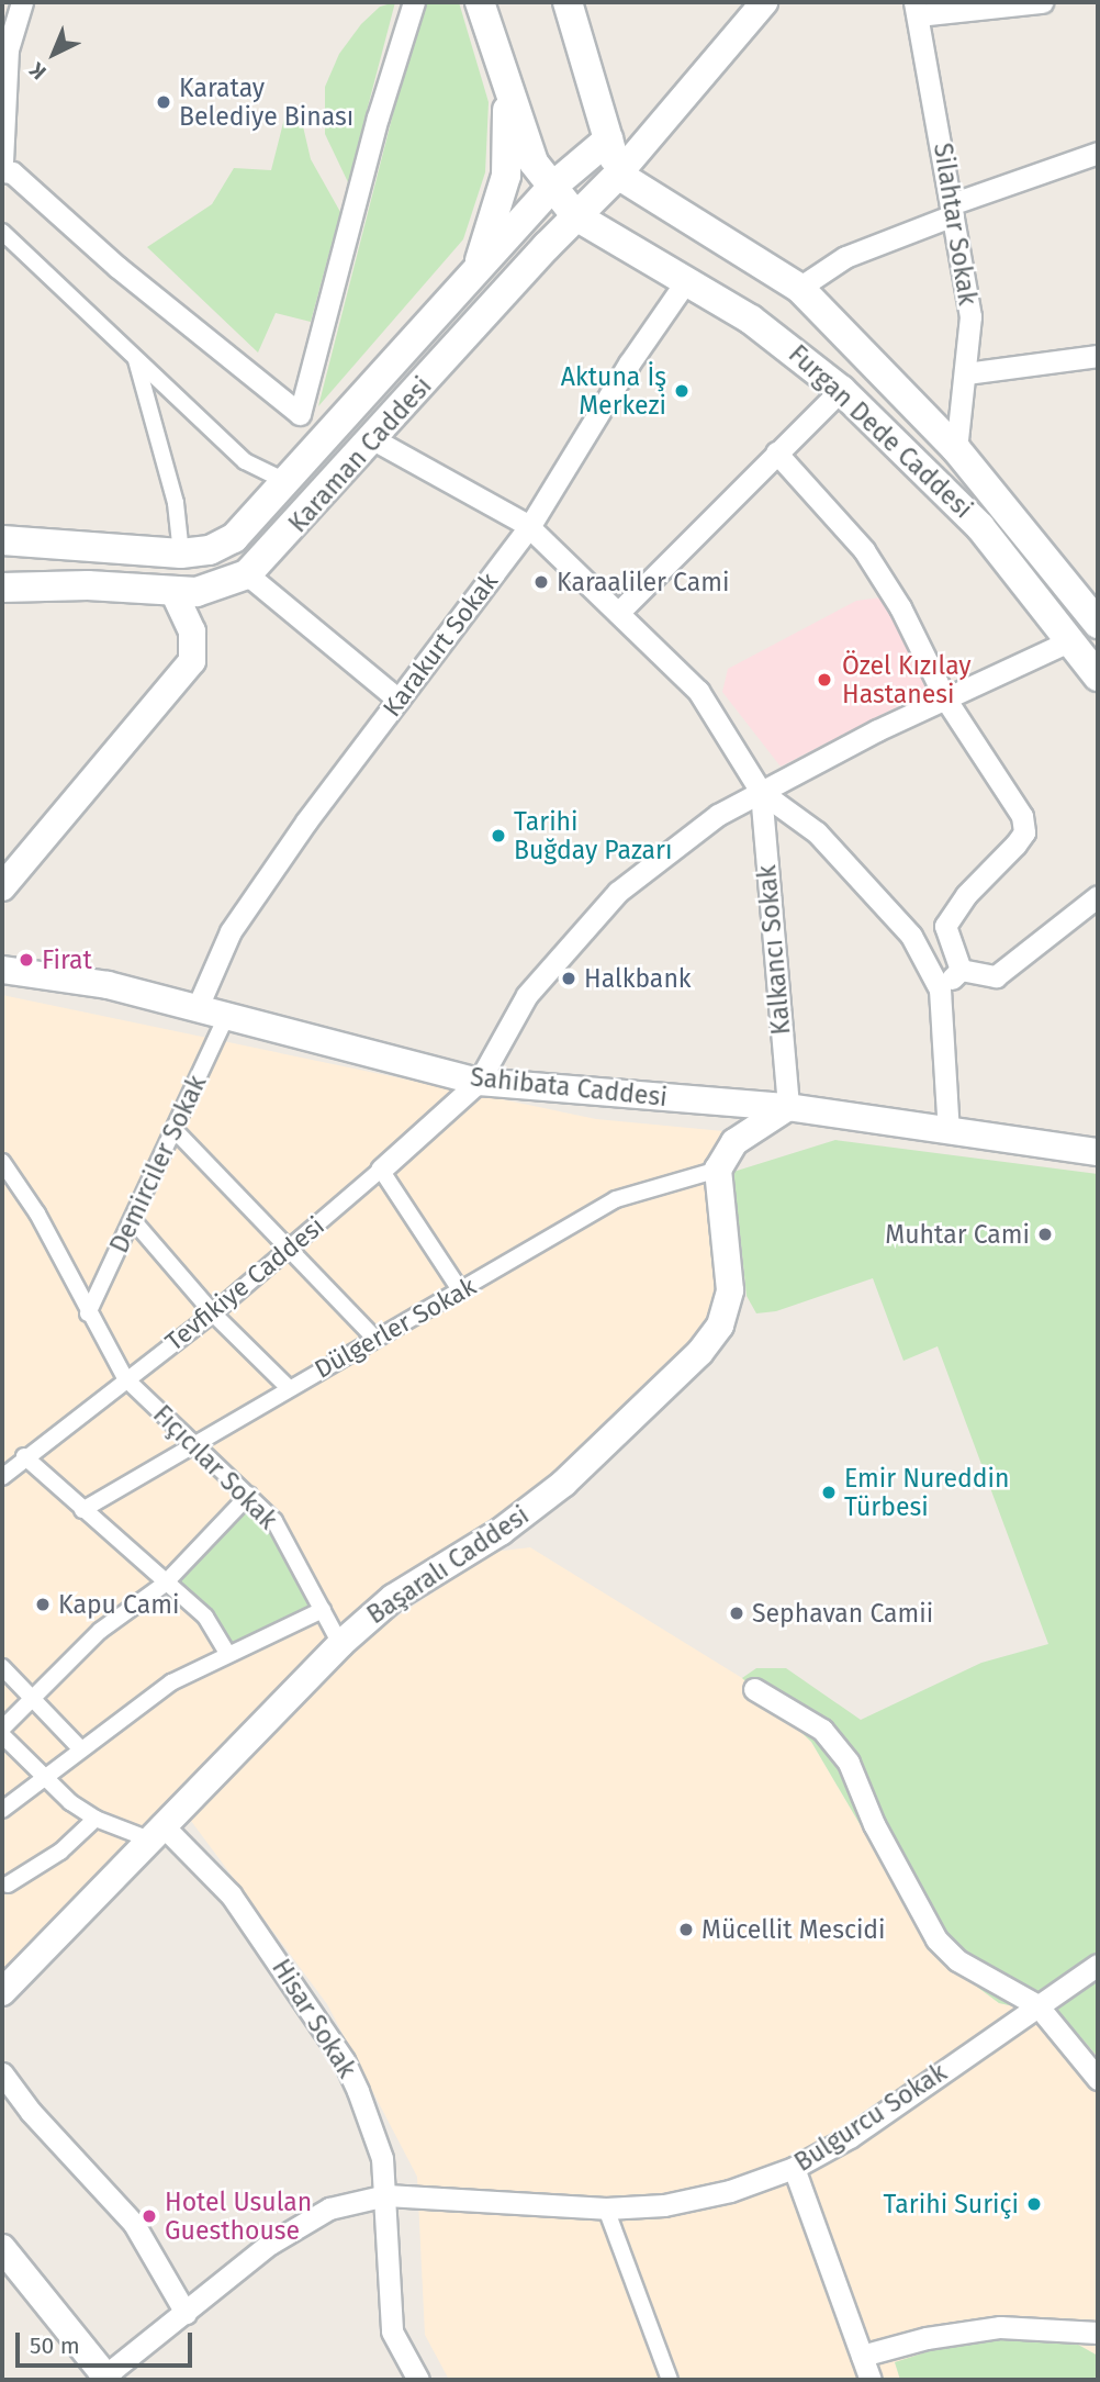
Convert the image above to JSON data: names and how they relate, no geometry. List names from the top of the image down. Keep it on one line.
{"streets":{"main road":["Furgan Dede Caddesi","Karaman Caddesi"],"street":["Silahtar Sokak","Karakurt Sokak","Kalkancı Sokak","Sahibata Caddesi","Demirciler Sokak","Tevfikiye Caddesi","Dülgerler Sokak","Fıçıcılar Sokak","Başaralı Caddesi","Hisar Sokak","Bulgurcu Sokak"]},"crossings":[["Silahtar Sokak","Furgan Dede Caddesi"],["Furgan Dede Caddesi","Karaman Caddesi"],["Furgan Dede Caddesi","Karakurt Sokak"],["Furgan Dede Caddesi","Tevfikiye Caddesi"],["Karakurt Sokak","Sahibata Caddesi"],["Kalkancı Sokak","Sahibata Caddesi"],["Kalkancı Sokak","Tevfikiye Caddesi"],["Sahibata Caddesi","Demirciler Sokak"],["Sahibata Caddesi","Tevfikiye Caddesi"],["Demirciler Sokak","Fıçıcılar Sokak"],["Tevfikiye Caddesi","Fıçıcılar Sokak"],["Dülgerler Sokak","Fıçıcılar Sokak"],["Dülgerler Sokak","Başaralı Caddesi"],["Fıçıcılar Sokak","Başaralı Caddesi"],["Başaralı Caddesi","Hisar Sokak"],["Hisar Sokak","Bulgurcu Sokak"]],"places":["Karatay Belediye Binası","Aktuna İş Merkezi","Karaaliler Cami","Özel Kızılay Hastanesi","Tarihi Buğday Pazarı","Firat","Halkbank","Muhtar Cami","Emir Nureddin Türbesi","Kapu Cami","Sephavan Camii","Mücellit Mescidi","Tarihi Suriçi","Hotel Usulan Guesthouse"],"scale_bar":"50 m","north":"bottom left"}
